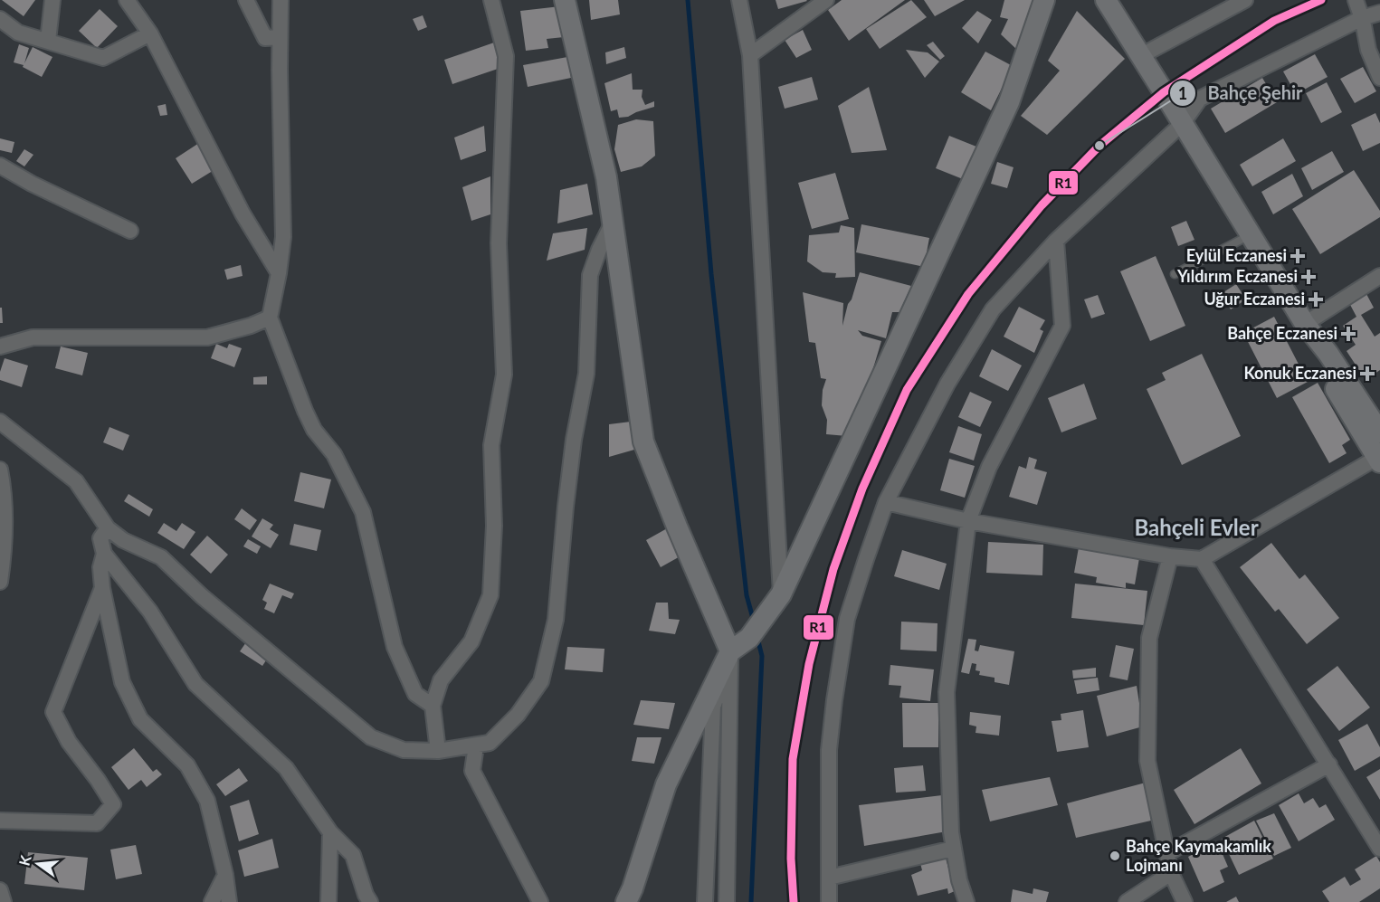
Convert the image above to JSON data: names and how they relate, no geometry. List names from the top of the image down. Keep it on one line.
{"districts":["Bahçeli Evler"],"places":{"other":["Bahçe Şehir","Bahçe Kaymakamlık Lojmanı"],"health":["Eylül Eczanesi","Yıldırım Eczanesi","Uğur Eczanesi","Bahçe Eczanesi","Konuk Eczanesi"]},"lines":["transit line R1"],"north":"left"}
